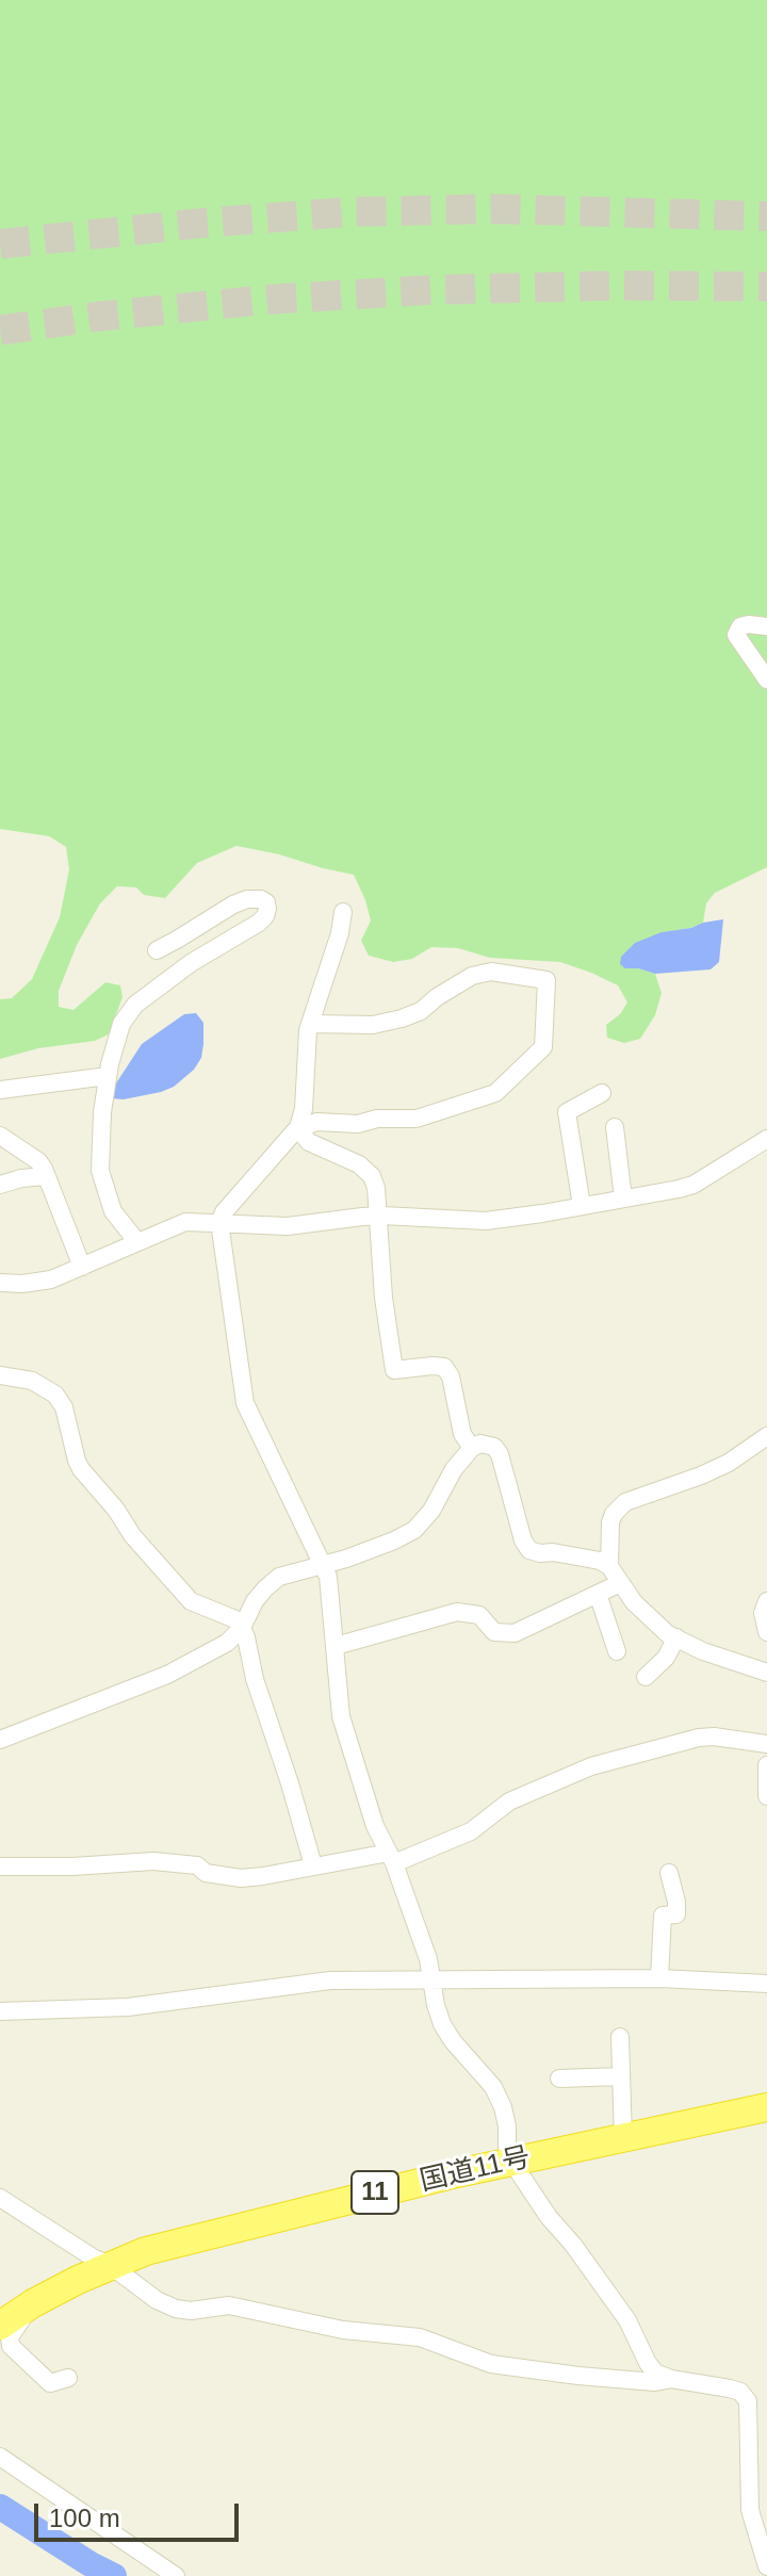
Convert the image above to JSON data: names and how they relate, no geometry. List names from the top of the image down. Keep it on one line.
{"streets":{"highway":["国道11号","11"]},"scale_bar":"100 m"}
